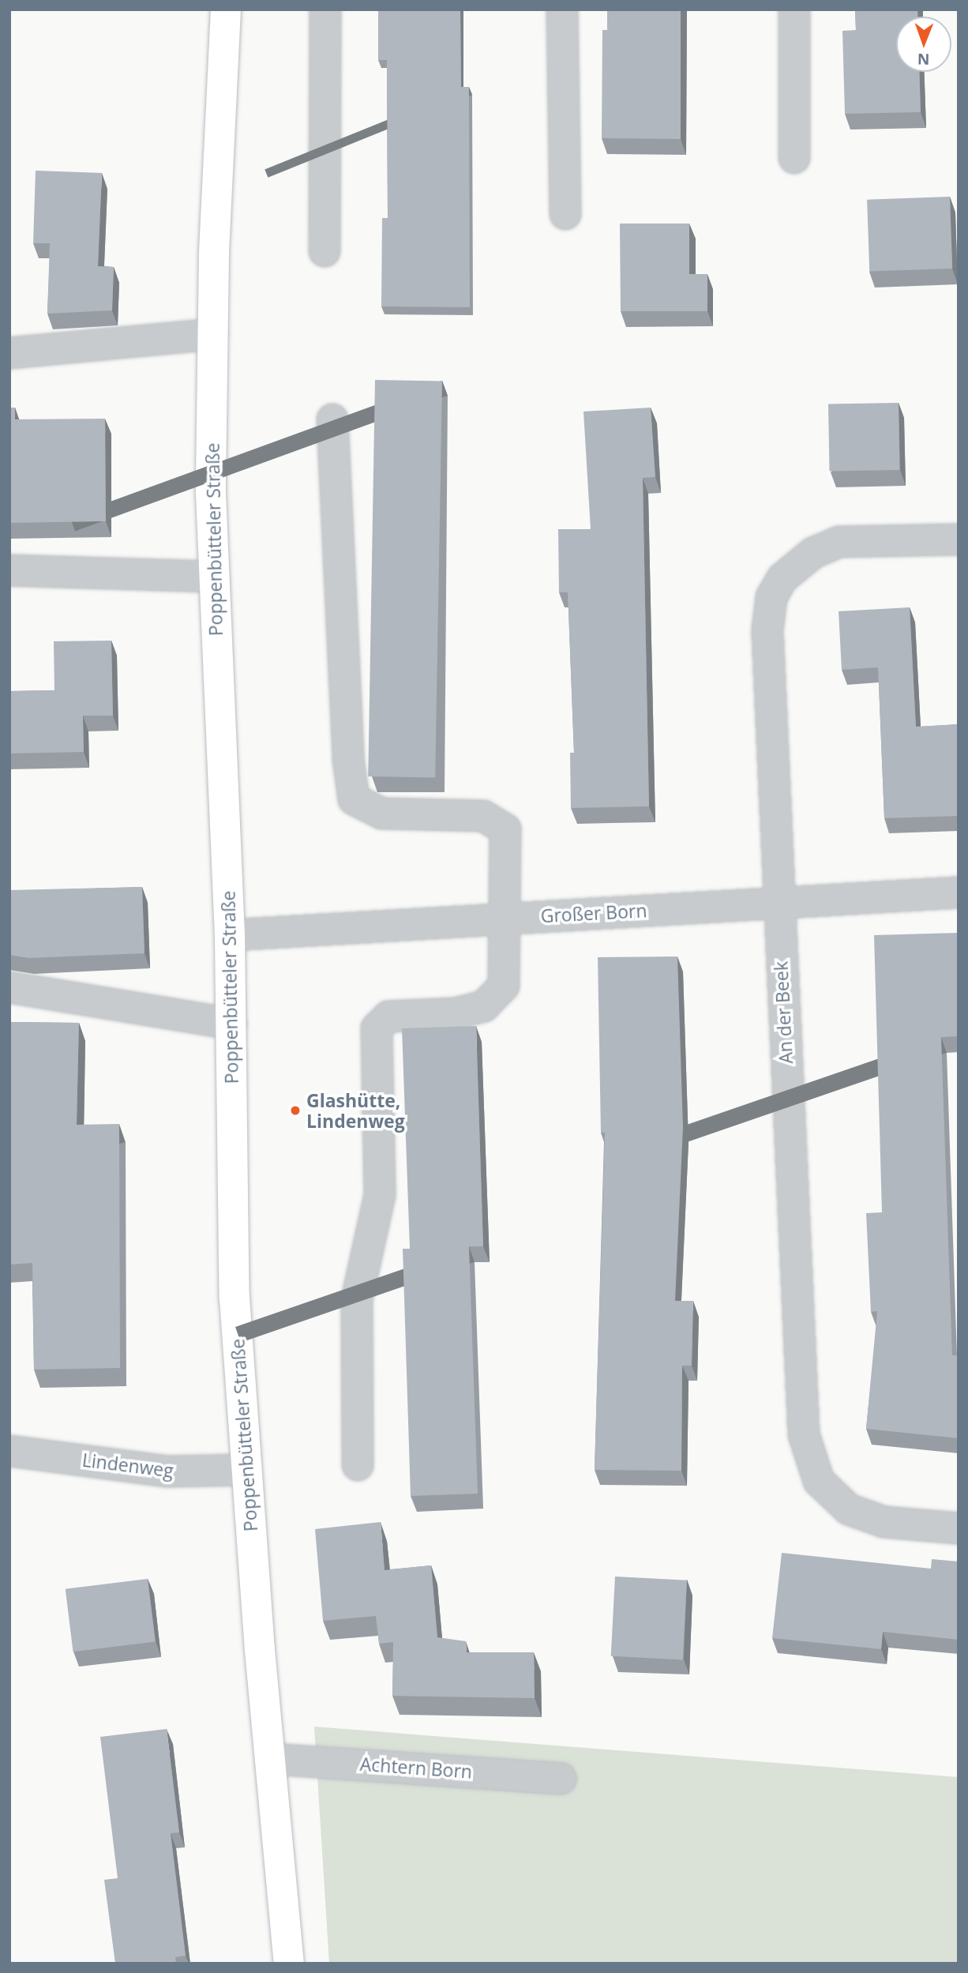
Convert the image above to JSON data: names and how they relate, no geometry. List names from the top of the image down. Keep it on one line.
{"streets":{"main road":["Poppenbütteler Straße"],"street":["Großer Born","An der Beek","Lindenweg","Achtern Born"]},"crossings":[["Poppenbütteler Straße","Großer Born"],["Poppenbütteler Straße","Lindenweg"],["Poppenbütteler Straße","Achtern Born"],["Großer Born","An der Beek"]],"places":["Glashütte, Lindenweg"],"north":"bottom"}
